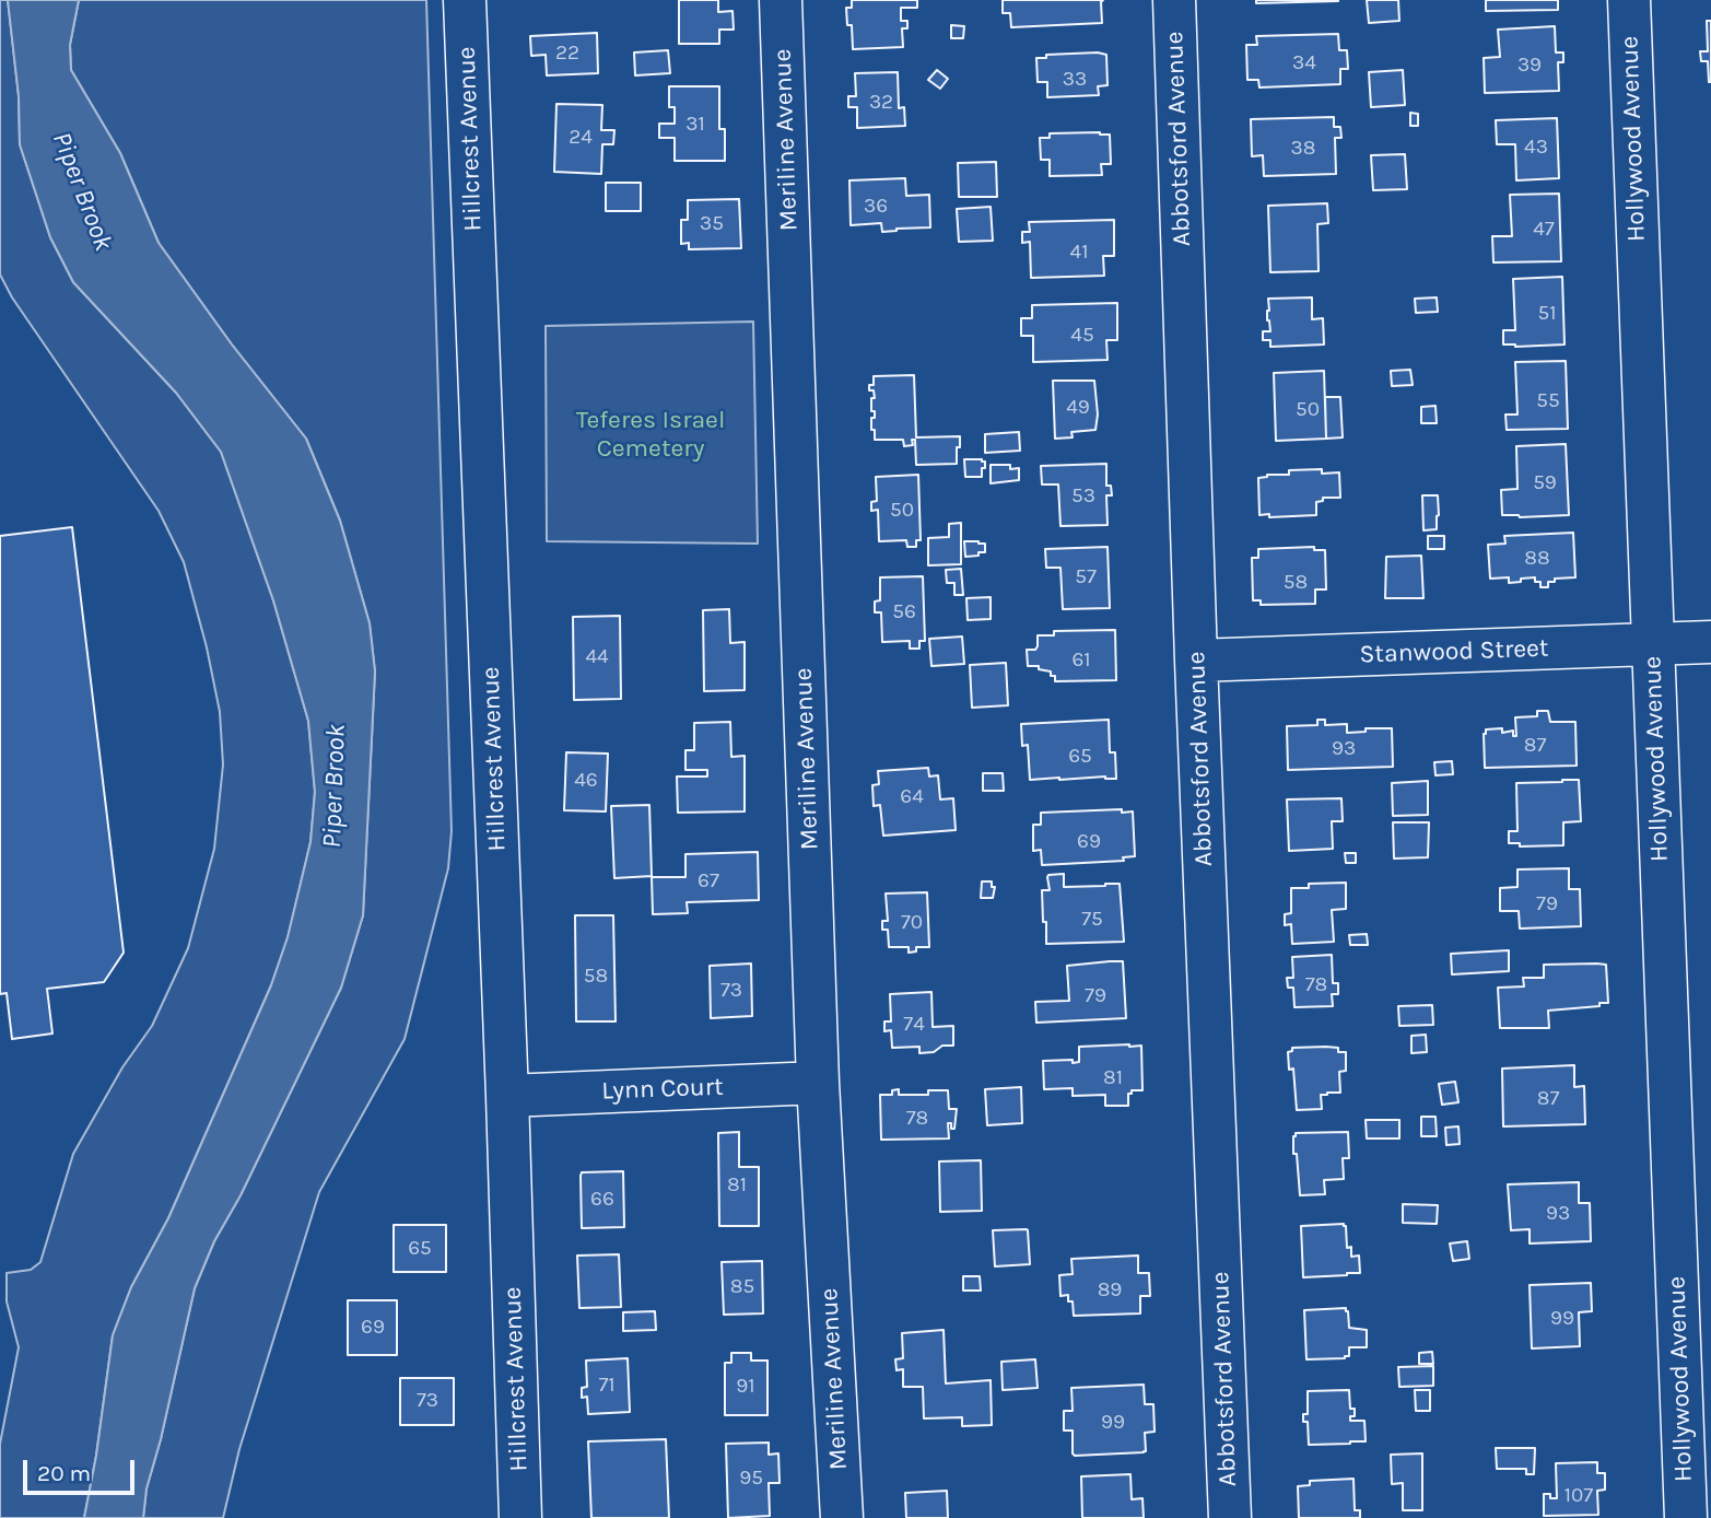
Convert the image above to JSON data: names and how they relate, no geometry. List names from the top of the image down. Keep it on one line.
{"streets":{"street":["Hillcrest Avenue","Abbotsford Avenue","Hollywood Avenue","Meriline Avenue","Stanwood Street","Lynn Court"]},"crossings":[["Hillcrest Avenue","Lynn Court"],["Abbotsford Avenue","Stanwood Street"],["Hollywood Avenue","Stanwood Street"],["Meriline Avenue","Lynn Court"]],"water":["Piper Brook"],"parks":["Teferes Israel Cemetery"],"house_numbers":["22","34","39","33","32","31","24","43","38","36","35","47","41","51","45","55","49","50","59","53","50","88","57","58","56","44","61","87","93","65","46","64","69","67","79","75","70","58","78","73","79","74","81","87","78","81","66","93","65","85","89","99","69","71","91","73","99","95","107"],"scale_bar":"20 m"}
